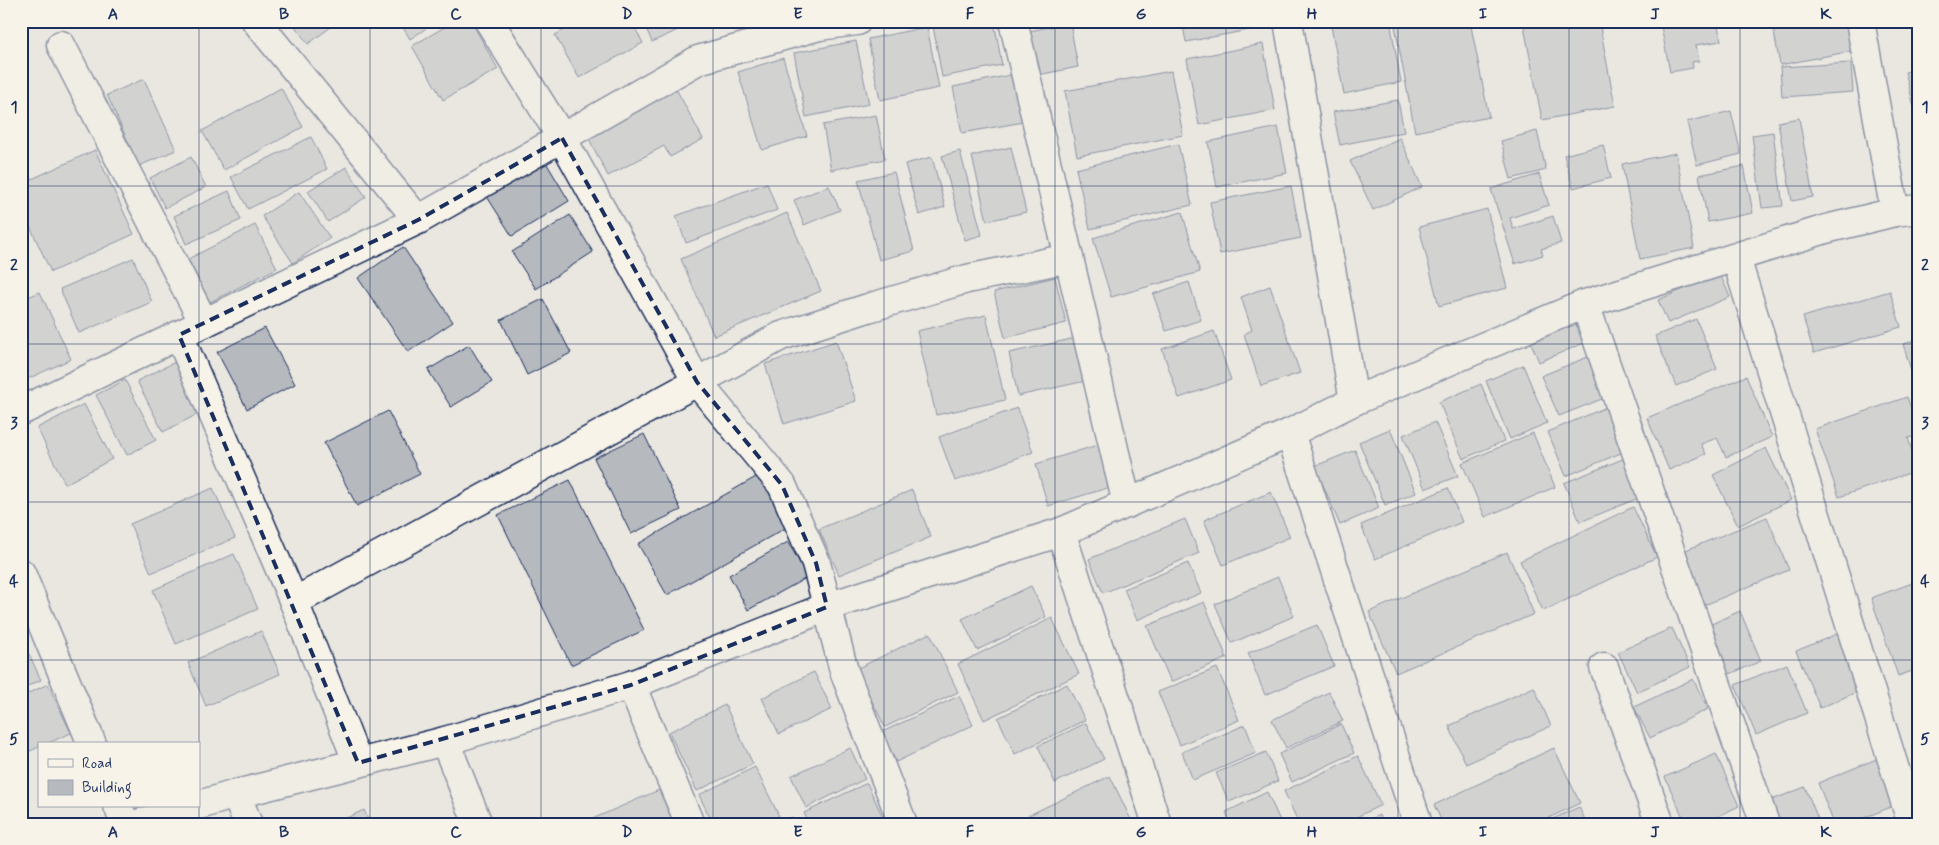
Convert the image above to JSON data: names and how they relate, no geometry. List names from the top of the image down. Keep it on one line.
{"legend":["Road","Building"],"grid":{"columns":["A","B","C","D","E","F","G","H","I","J","K"],"rows":["1","2","3","4","5"]}}
